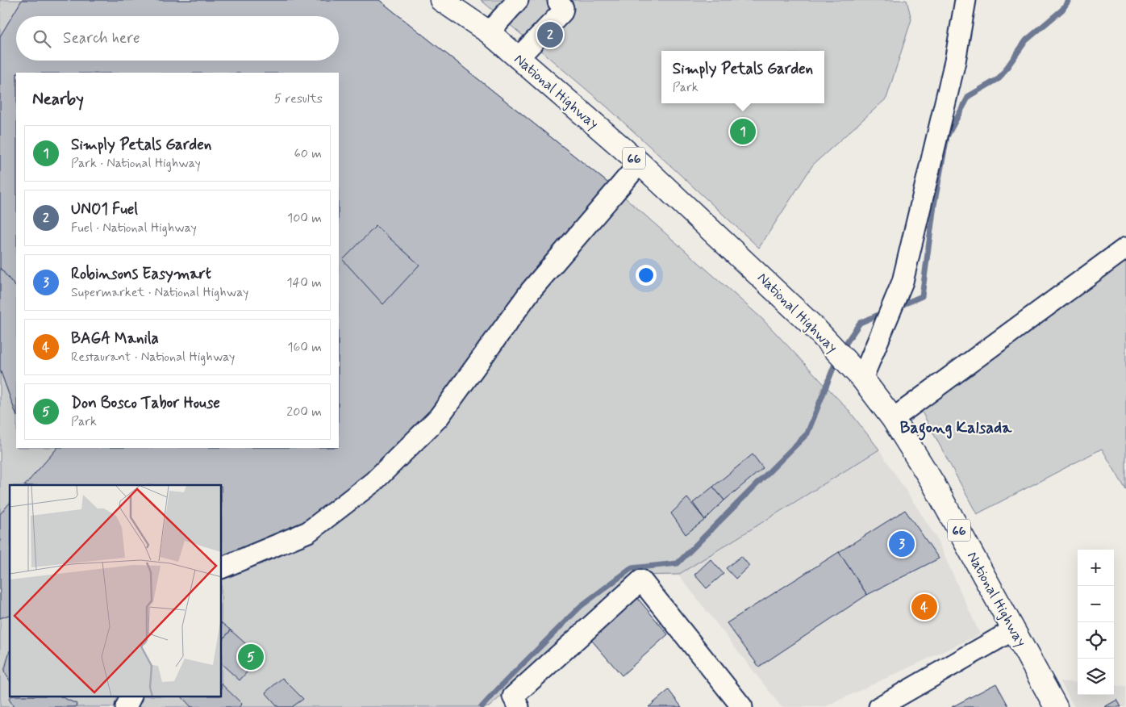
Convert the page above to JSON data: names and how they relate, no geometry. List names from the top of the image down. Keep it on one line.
{"streets":{"main road":["National Highway","66"]},"districts":["Bagong Kalsada"],"page":{"search":"Search here","pins":["2","1","3","4","5"],"popup":["Simply Petals Garden","Park"],"heading":["Nearby","5 results"],"list":[{"mark":"1","name":"Simply Petals Garden","note":"Park · National Highway","value":"60 m"},{"mark":"2","name":"UNO1 Fuel","note":"Fuel · National Highway","value":"100 m"},{"mark":"3","name":"Robinsons Easymart","note":"Supermarket · National Highway","value":"140 m"},{"mark":"4","name":"BAGA Manila","note":"Restaurant · National Highway","value":"160 m"},{"mark":"5","name":"Don Bosco Tabor House","note":"Park","value":"200 m"}],"map_buttons":["+","−"]}}
